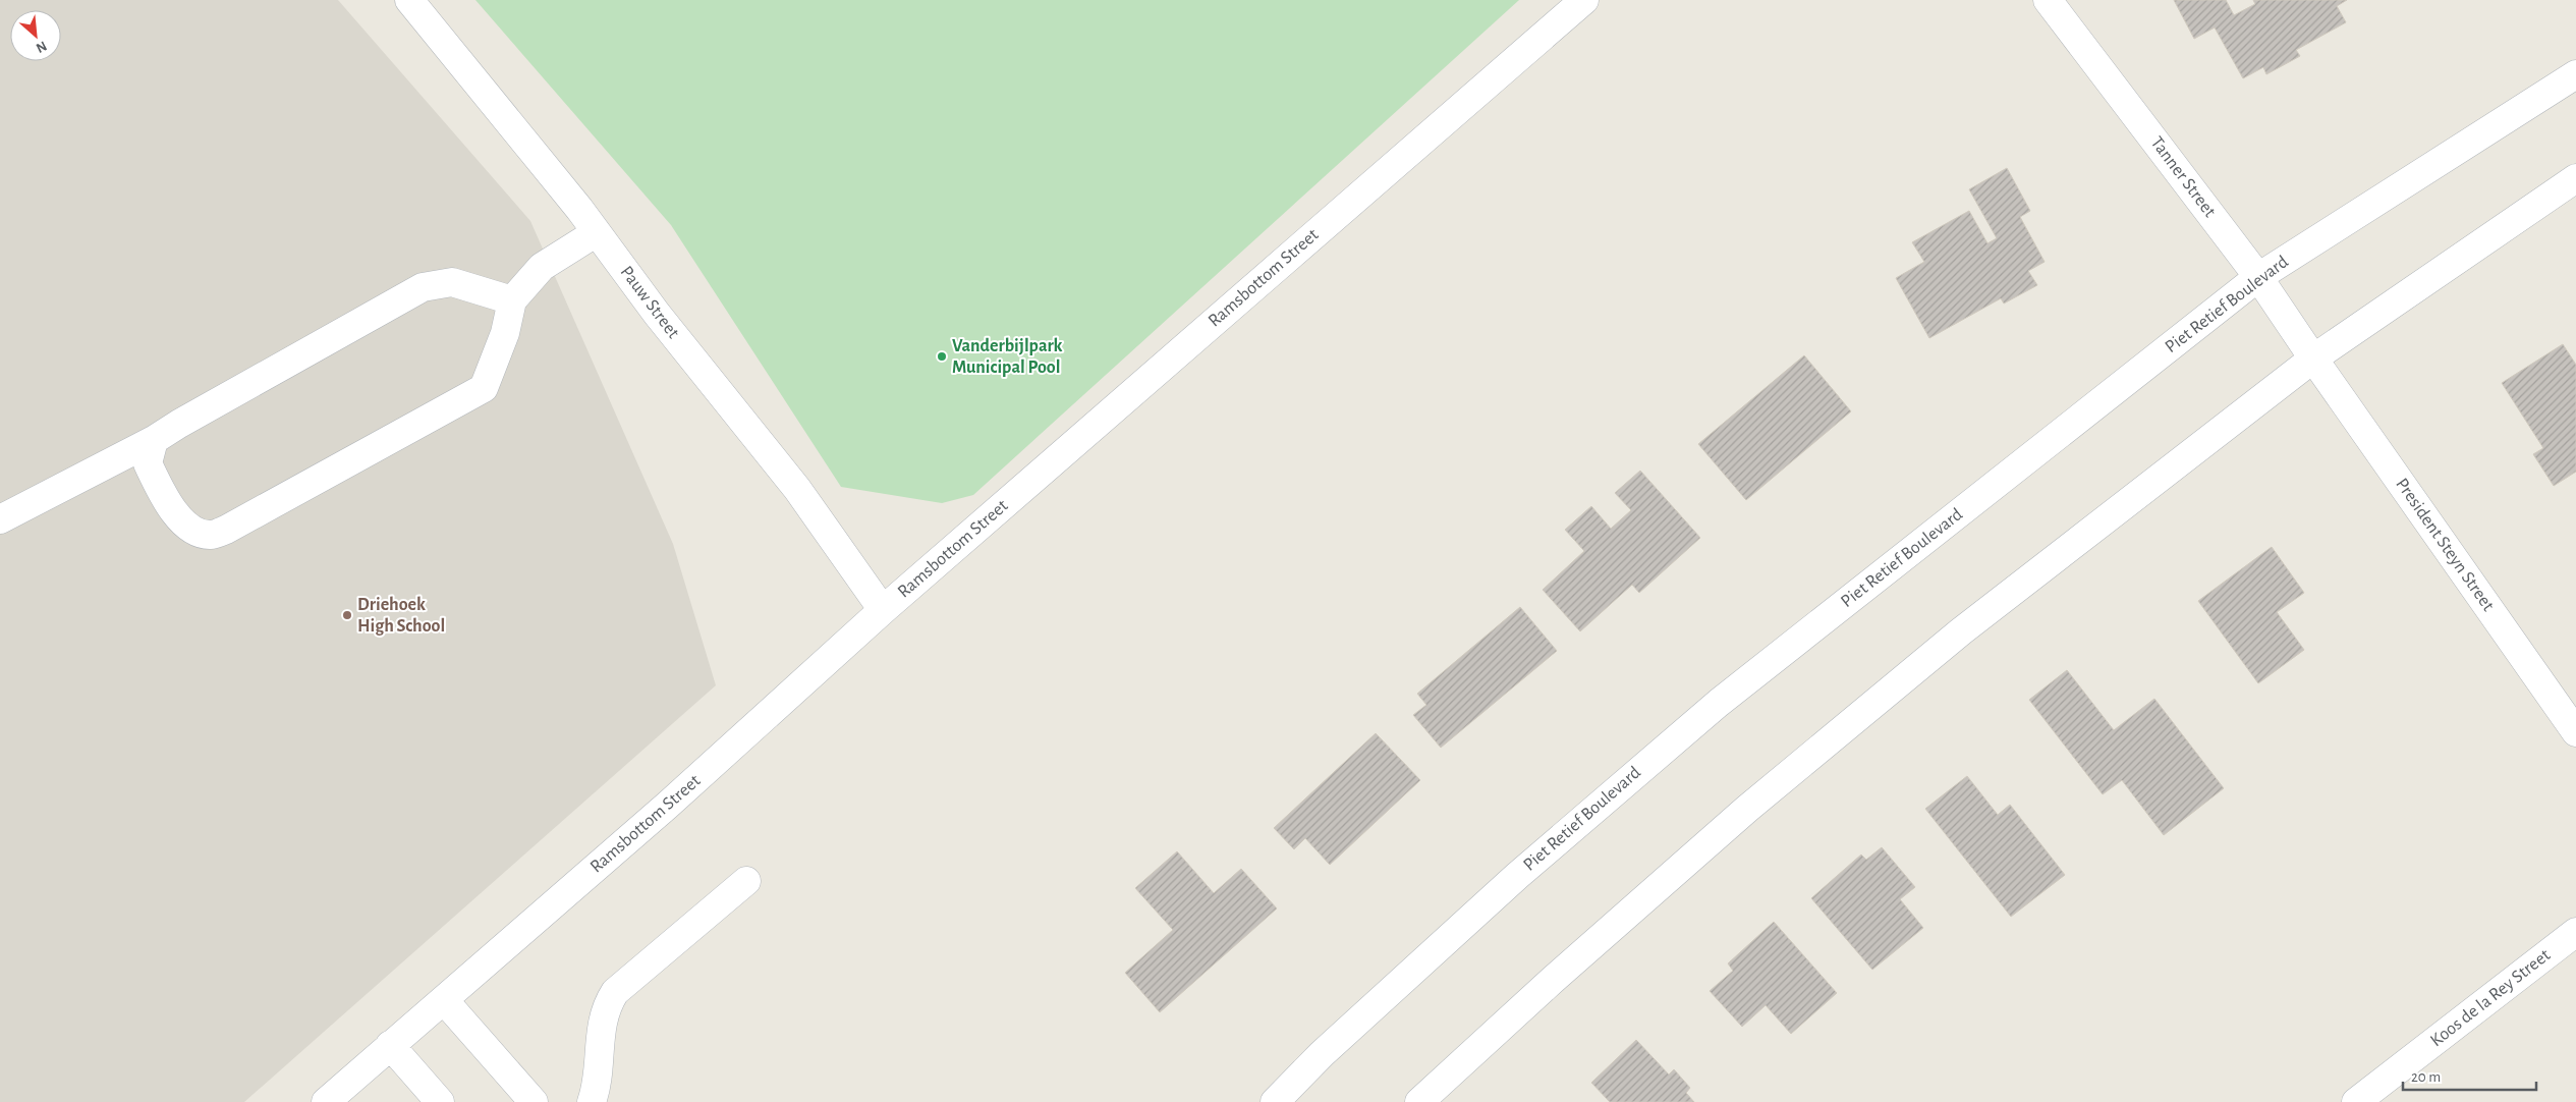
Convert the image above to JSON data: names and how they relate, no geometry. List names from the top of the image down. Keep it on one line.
{"streets":{"street":["Tanner Street","Ramsbottom Street","Pauw Street","Piet Retief Boulevard","President Steyn Street","Koos de la Rey Street"]},"crossings":[["Tanner Street","Piet Retief Boulevard"],["Tanner Street","President Steyn Street"],["Ramsbottom Street","Pauw Street"]],"places":["Vanderbijlpark Municipal Pool","Driehoek High School"],"scale_bar":"20 m","north":"bottom right"}
